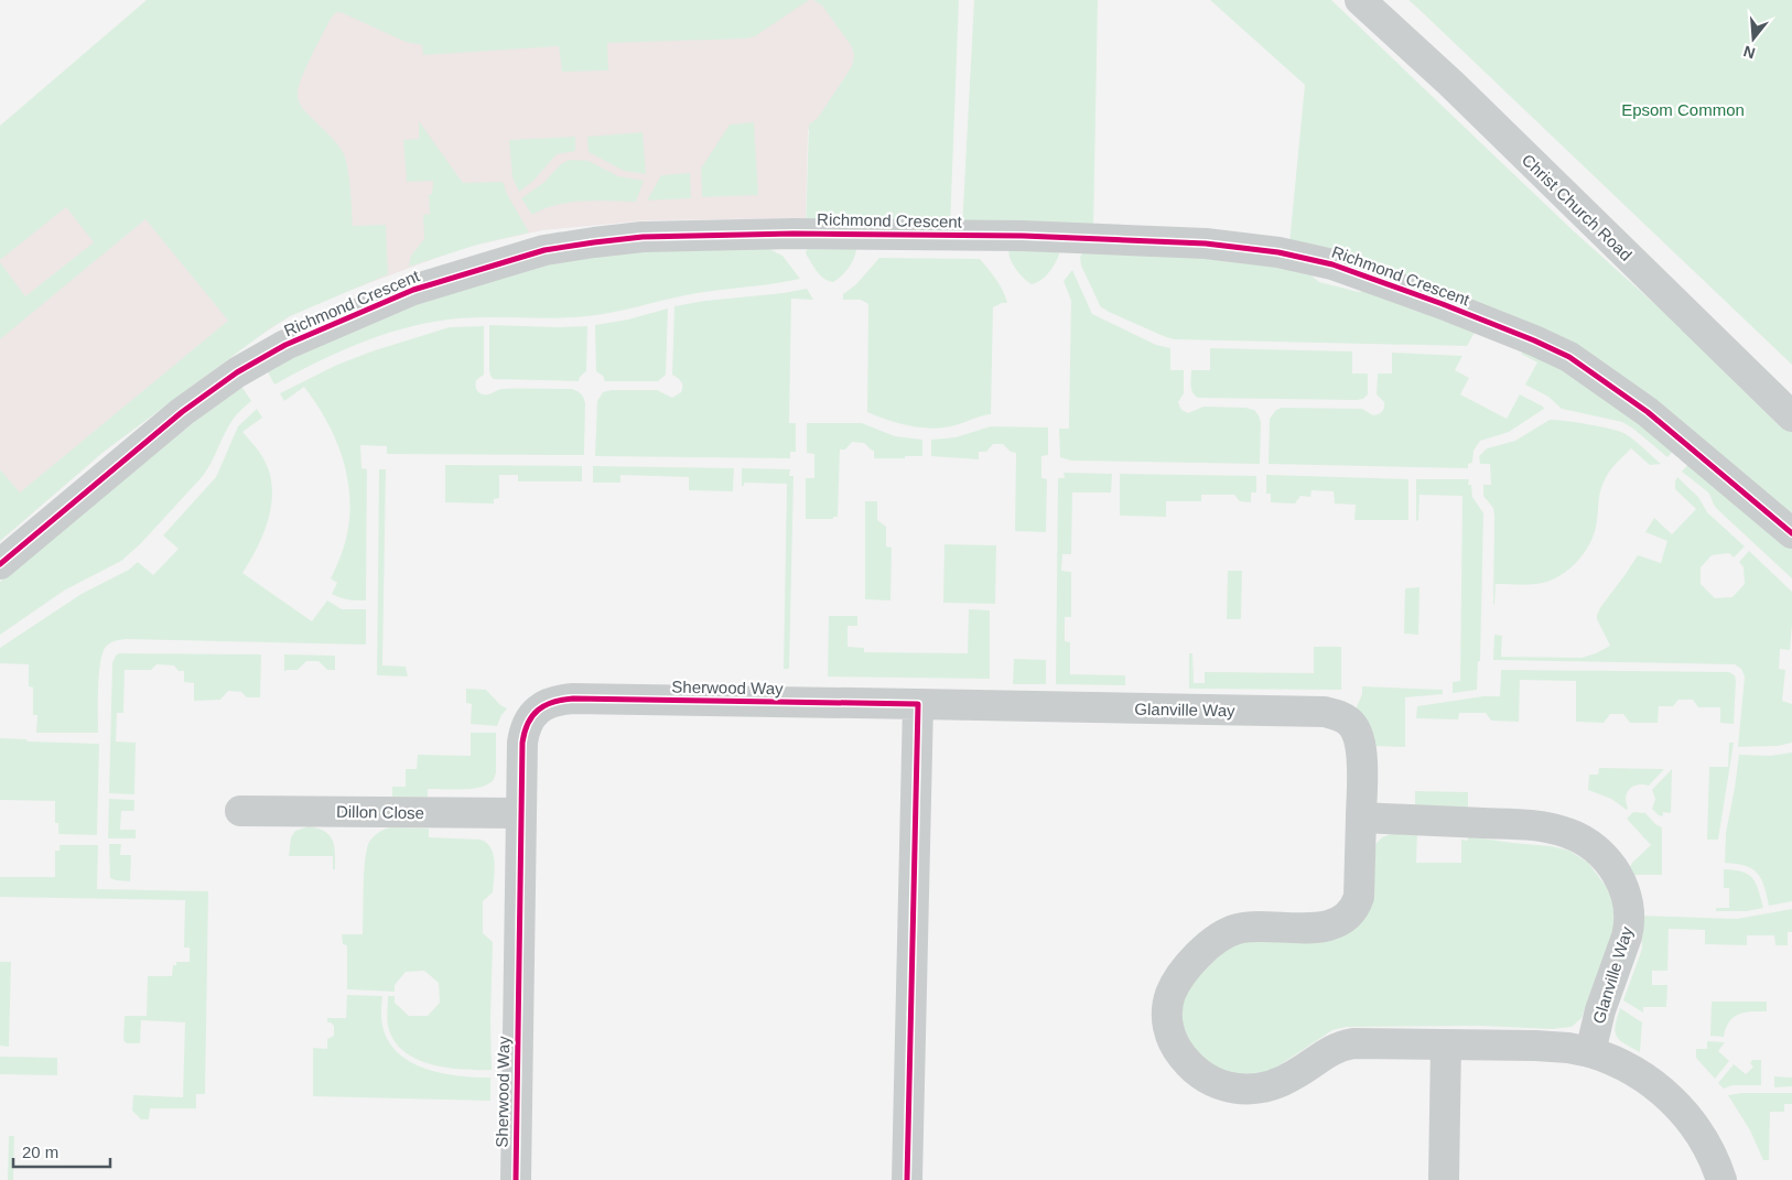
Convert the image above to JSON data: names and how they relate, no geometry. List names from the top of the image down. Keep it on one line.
{"streets":{"main road":["Christ Church Road"],"street":["Richmond Crescent","Sherwood Way","Glanville Way","Dillon Close"]},"crossings":[["Sherwood Way","Glanville Way"],["Sherwood Way","Dillon Close"]],"parks":["Epsom Common"],"scale_bar":"20 m","north":"bottom"}
